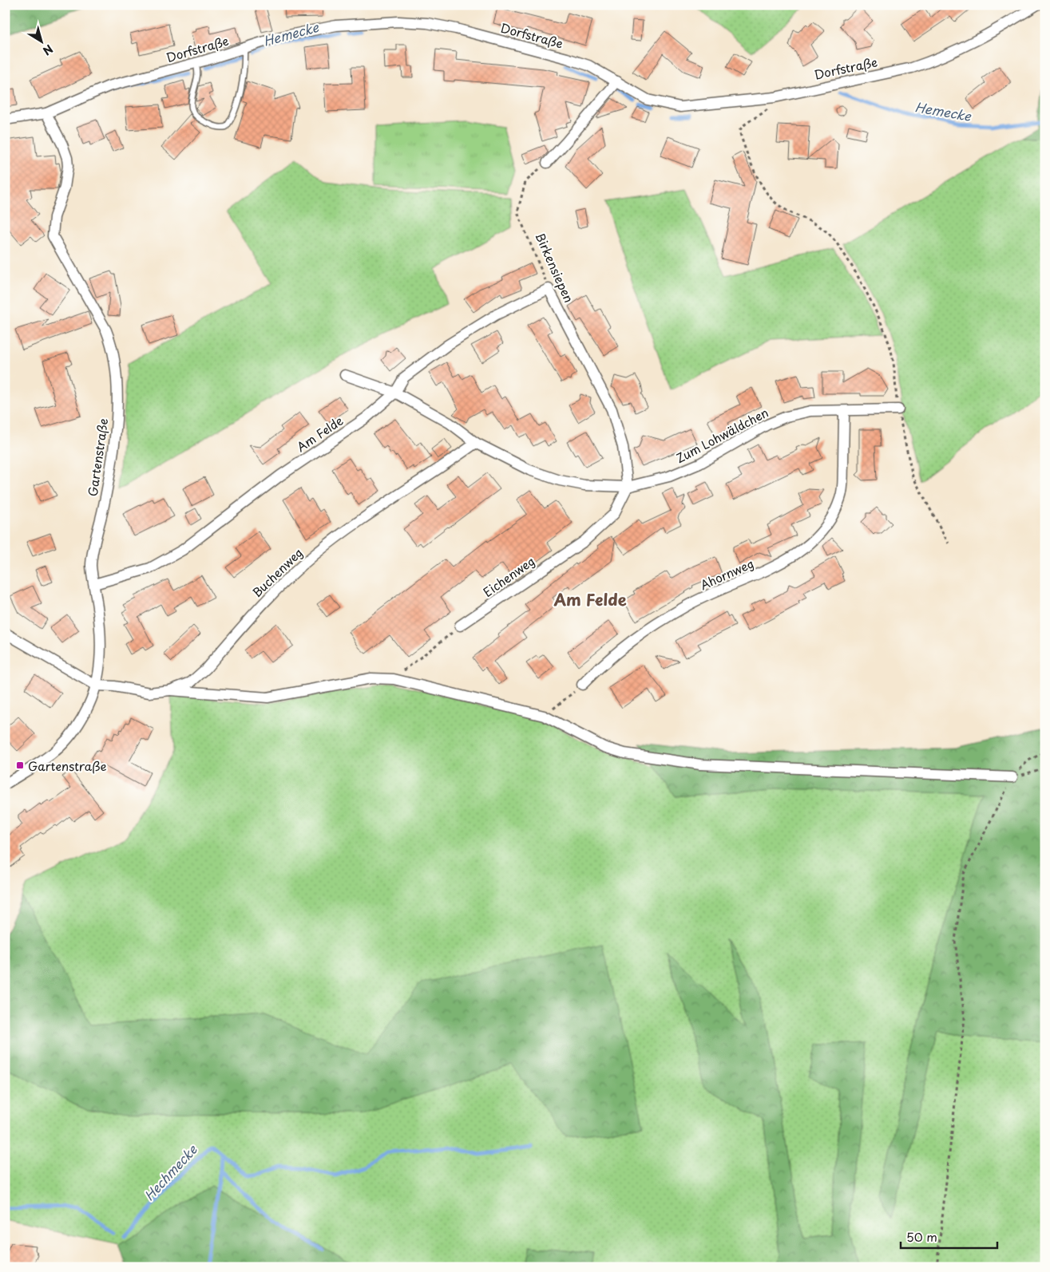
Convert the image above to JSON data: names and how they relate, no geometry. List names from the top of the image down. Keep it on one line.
{"streets":{"street":["Dorfstraße","Birkensiepen","Am Felde","Zum Lohwäldchen","Gartenstraße","Buchenweg","Ahornweg","Eichenweg"]},"crossings":[["Dorfstraße","Gartenstraße"],["Birkensiepen","Am Felde"],["Birkensiepen","Zum Lohwäldchen"],["Birkensiepen","Eichenweg"],["Am Felde","Zum Lohwäldchen"],["Am Felde","Gartenstraße"],["Zum Lohwäldchen","Buchenweg"],["Zum Lohwäldchen","Ahornweg"],["Zum Lohwäldchen","Eichenweg"],["Gartenstraße","Buchenweg"]],"districts":["Am Felde"],"water":["Hemecke","Hechmecke"],"places":{"transit":["Gartenstraße"]},"scale_bar":"50 m","north":"bottom right"}
